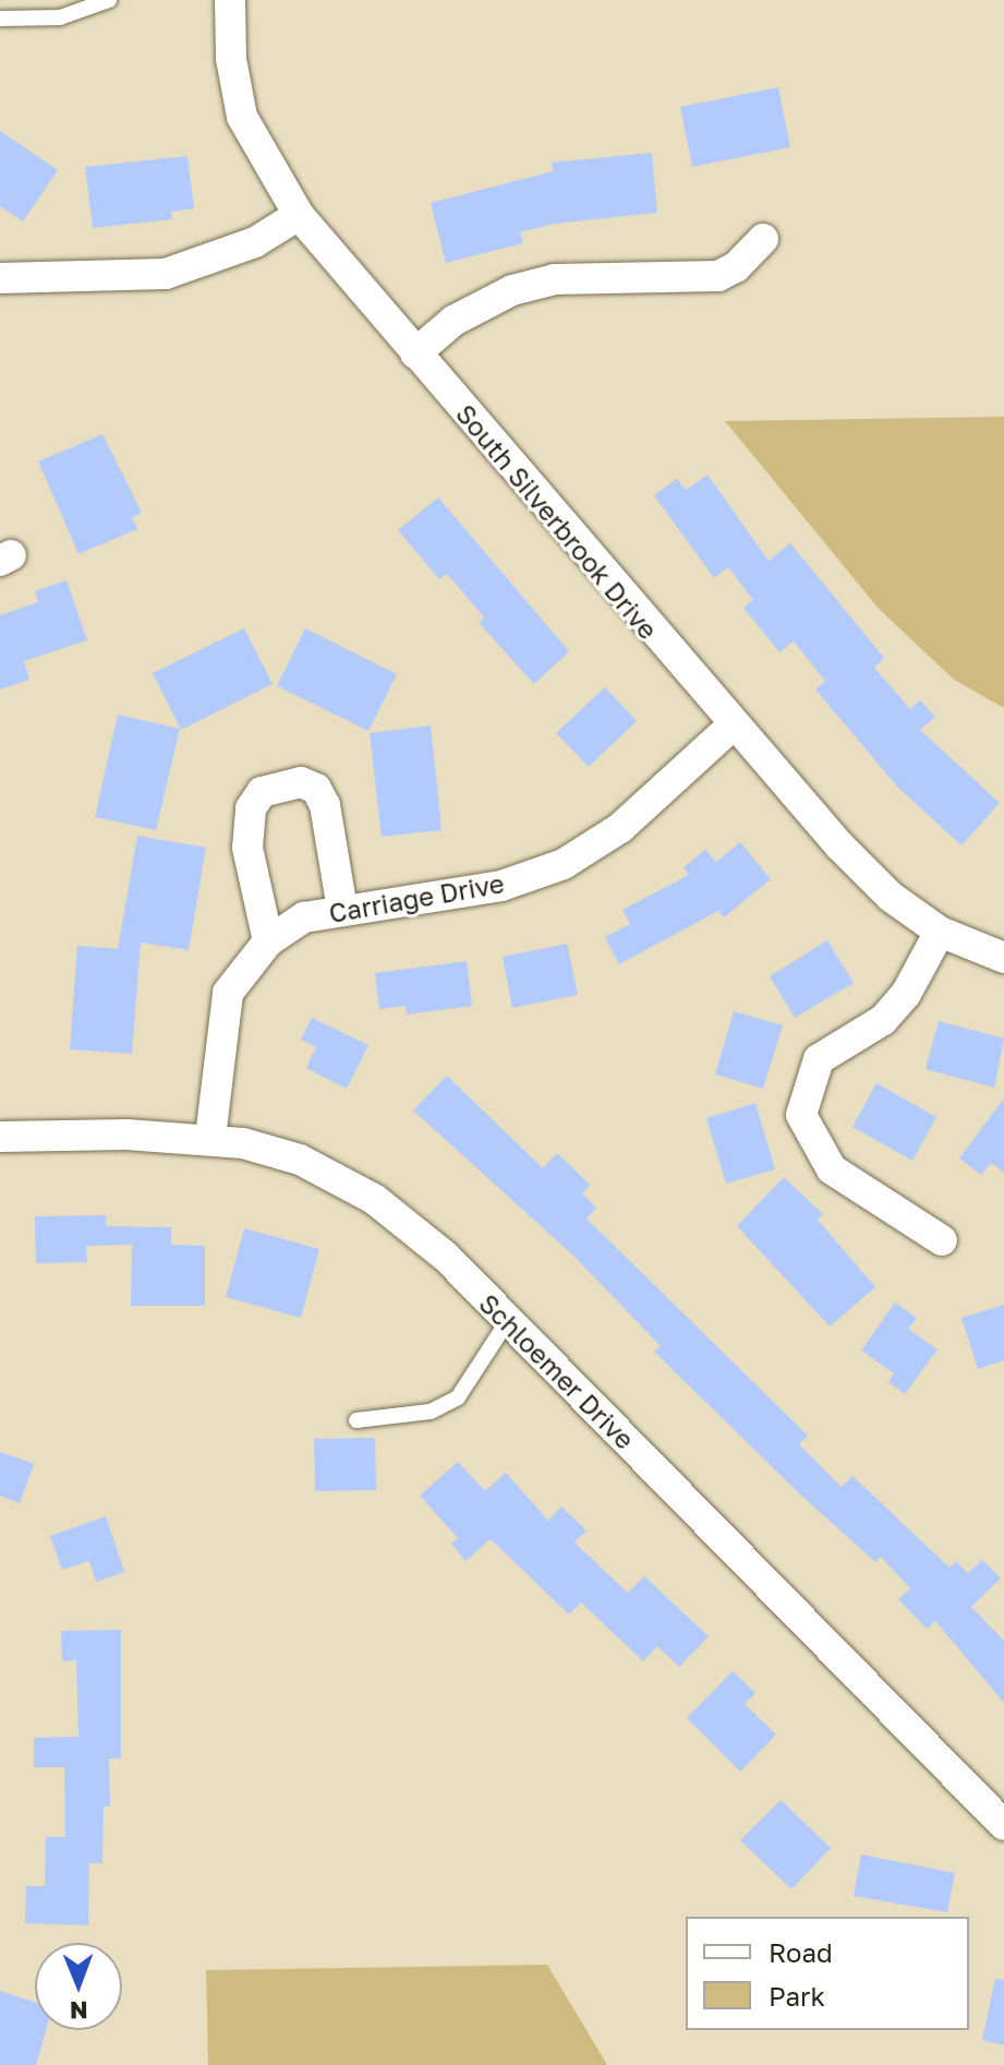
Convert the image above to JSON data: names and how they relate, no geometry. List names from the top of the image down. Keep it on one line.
{"streets":{"street":["South Silverbrook Drive","Carriage Drive","Schloemer Drive"]},"crossings":[["South Silverbrook Drive","Carriage Drive"],["Carriage Drive","Schloemer Drive"]],"legend":["Road","Park"],"north":"bottom"}
